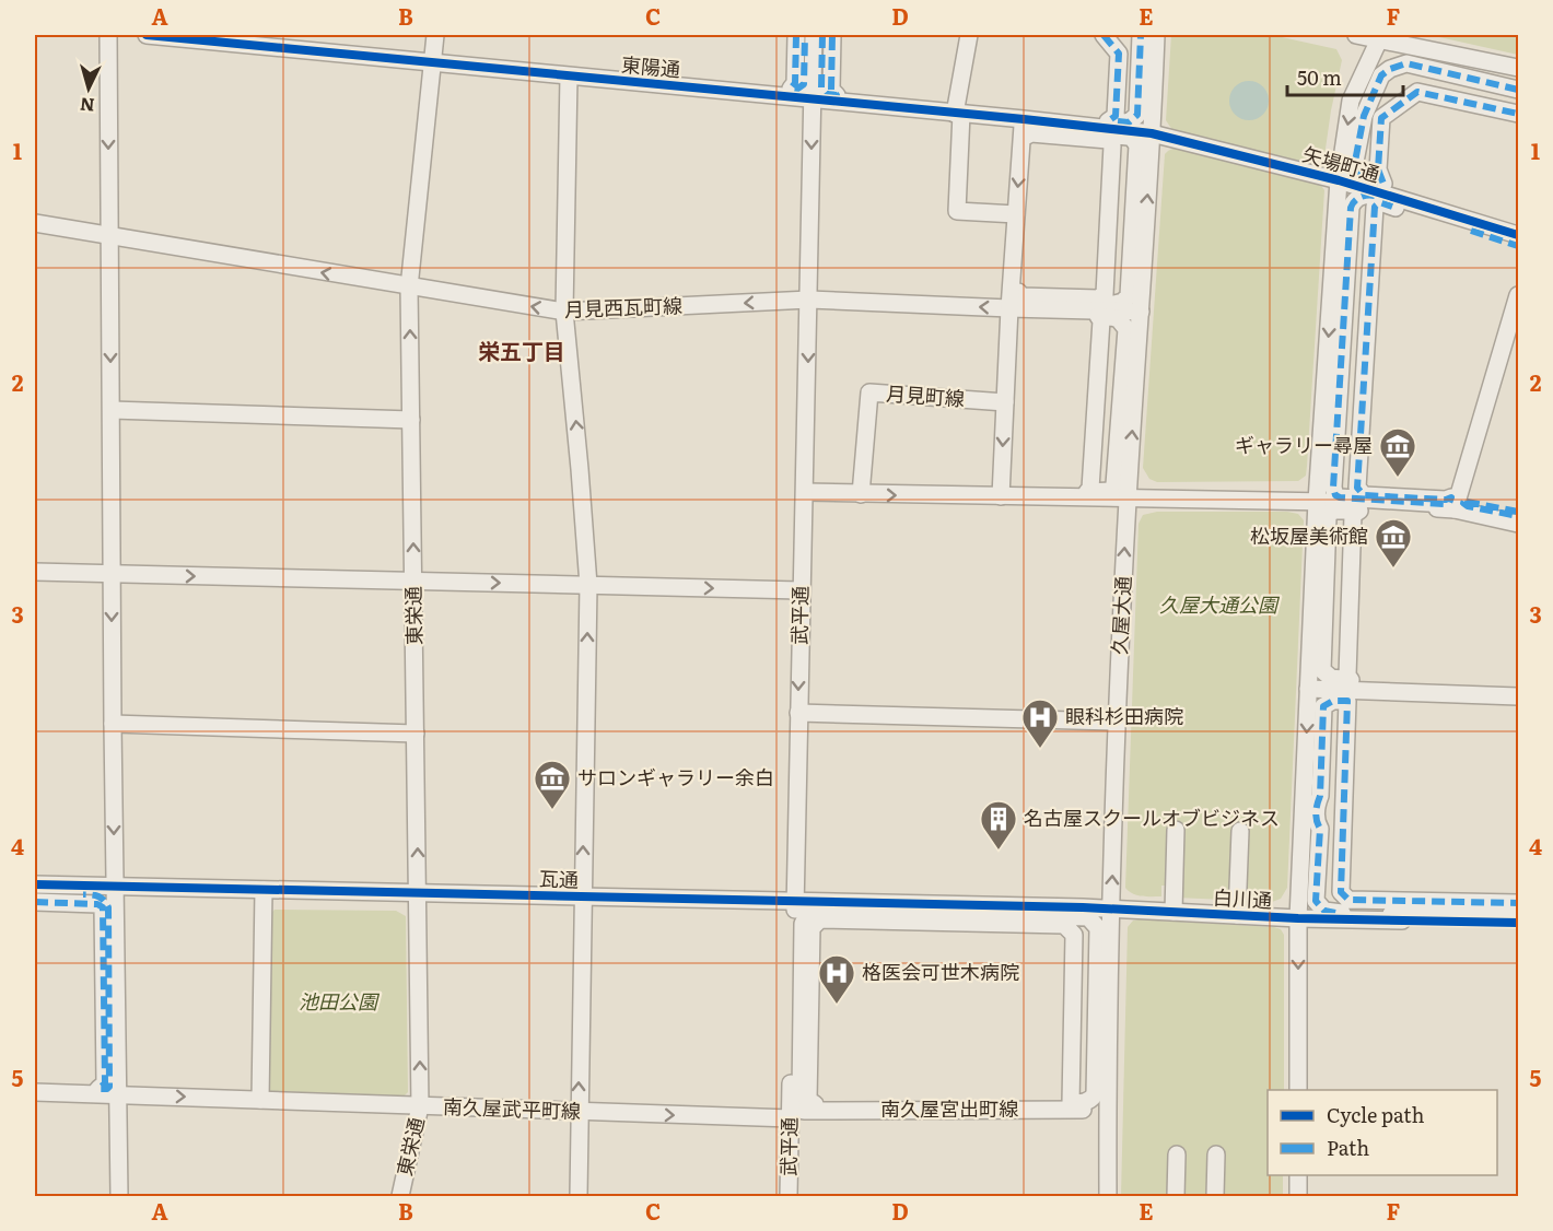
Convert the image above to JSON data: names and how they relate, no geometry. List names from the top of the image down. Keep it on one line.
{"streets":{"street":["東陽通","矢場町通","月見西瓦町線","月見町線","東栄通","武平通","久屋大通","瓦通","白川通","南久屋武平町線","南久屋宮出町線"]},"crossings":[["東陽通","矢場町通"],["東陽通","東栄通"],["東陽通","武平通"],["東陽通","久屋大通"],["矢場町通","久屋大通"],["月見西瓦町線","東栄通"],["月見西瓦町線","武平通"],["月見西瓦町線","久屋大通"],["東栄通","瓦通"],["東栄通","南久屋武平町線"],["武平通","瓦通"],["武平通","南久屋武平町線"],["武平通","南久屋宮出町線"],["久屋大通","白川通"],["久屋大通","南久屋宮出町線"],["瓦通","白川通"],["南久屋武平町線","南久屋宮出町線"]],"one_way":["月見西瓦町線","東栄通","武平通","南久屋武平町線"],"districts":["栄五丁目"],"parks":["久屋大通公園","池田公園"],"places":{"museum":["ギャラリー尋屋","松坂屋美術館","サロンギャラリー余白"],"hospital":["眼科杉田病院","格医会可世木病院"],"building":["名古屋スクールオブビジネス"]},"legend":["Cycle path","Path"],"scale_bar":"50 m","north":"bottom","grid":{"columns":["A","B","C","D","E","F"],"rows":["1","2","3","4","5"]}}
